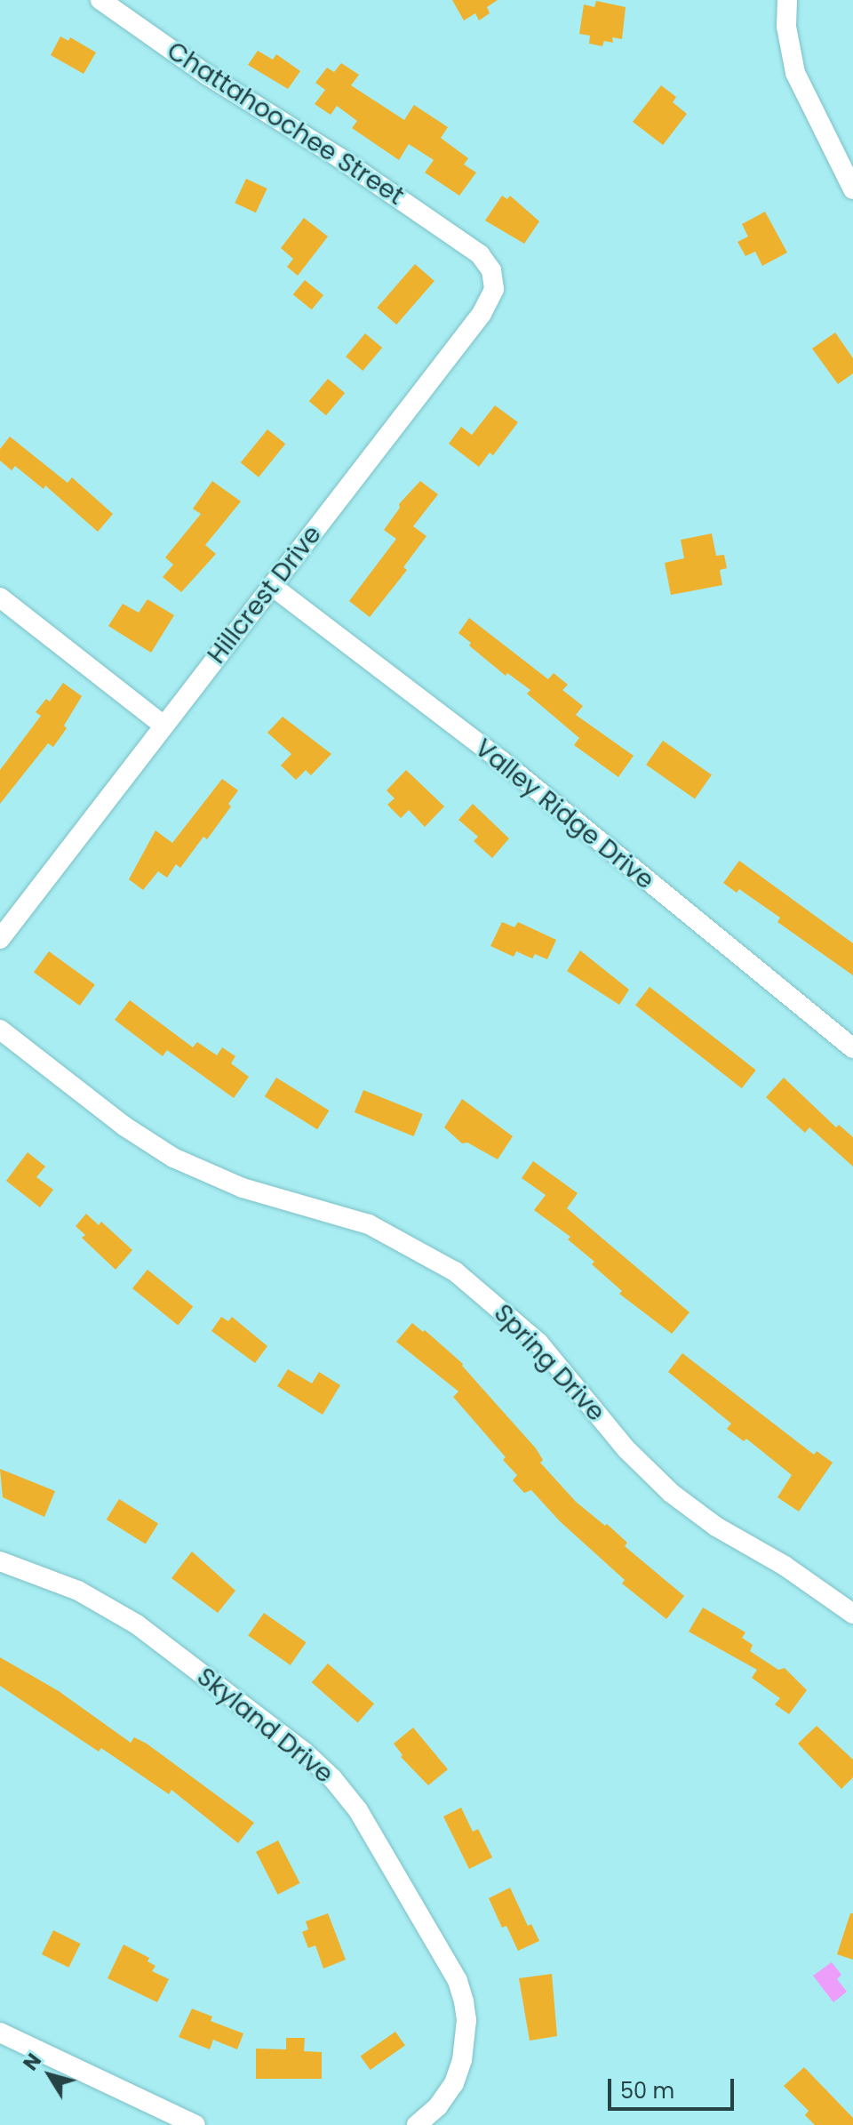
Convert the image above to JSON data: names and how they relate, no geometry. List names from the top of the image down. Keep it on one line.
{"streets":{"street":["Chattahoochee Street","Hillcrest Drive","Valley Ridge Drive","Spring Drive","Skyland Drive"]},"crossings":[["Chattahoochee Street","Hillcrest Drive"],["Hillcrest Drive","Valley Ridge Drive"]],"scale_bar":"50 m","north":"top left"}
